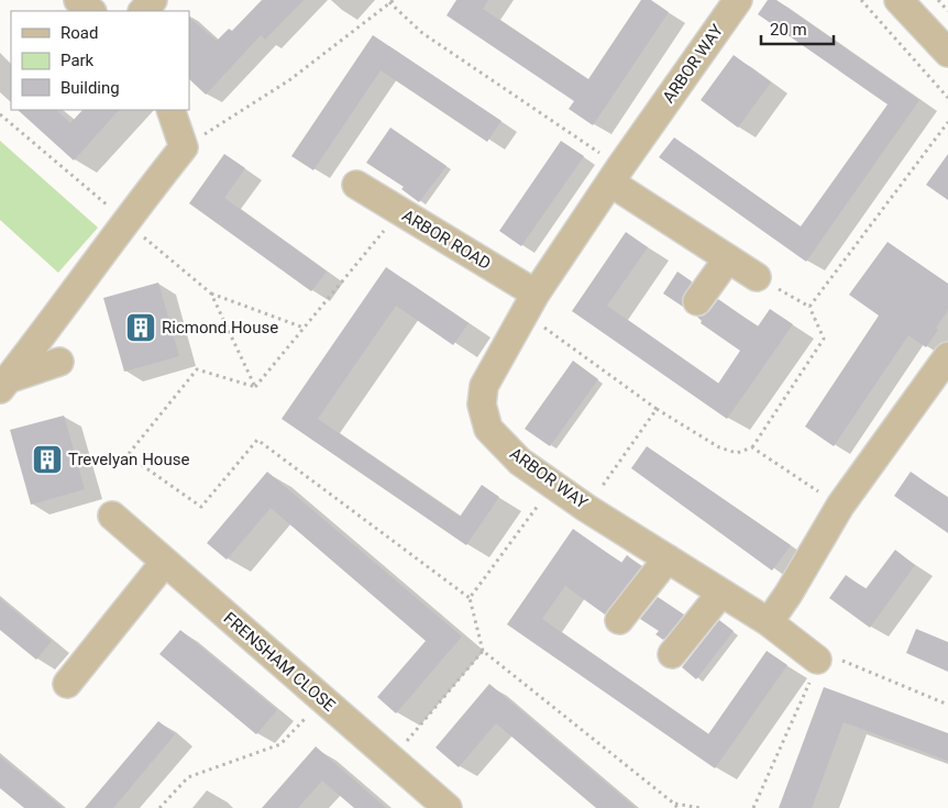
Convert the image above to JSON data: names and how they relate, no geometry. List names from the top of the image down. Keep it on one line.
{"streets":{"street":["ARBOR WAY","ARBOR ROAD","FRENSHAM CLOSE"]},"crossings":[["ARBOR WAY","ARBOR ROAD"]],"places":{"building":["Ricmond House","Trevelyan House"]},"legend":["Road","Park","Building"],"scale_bar":"20 m"}
